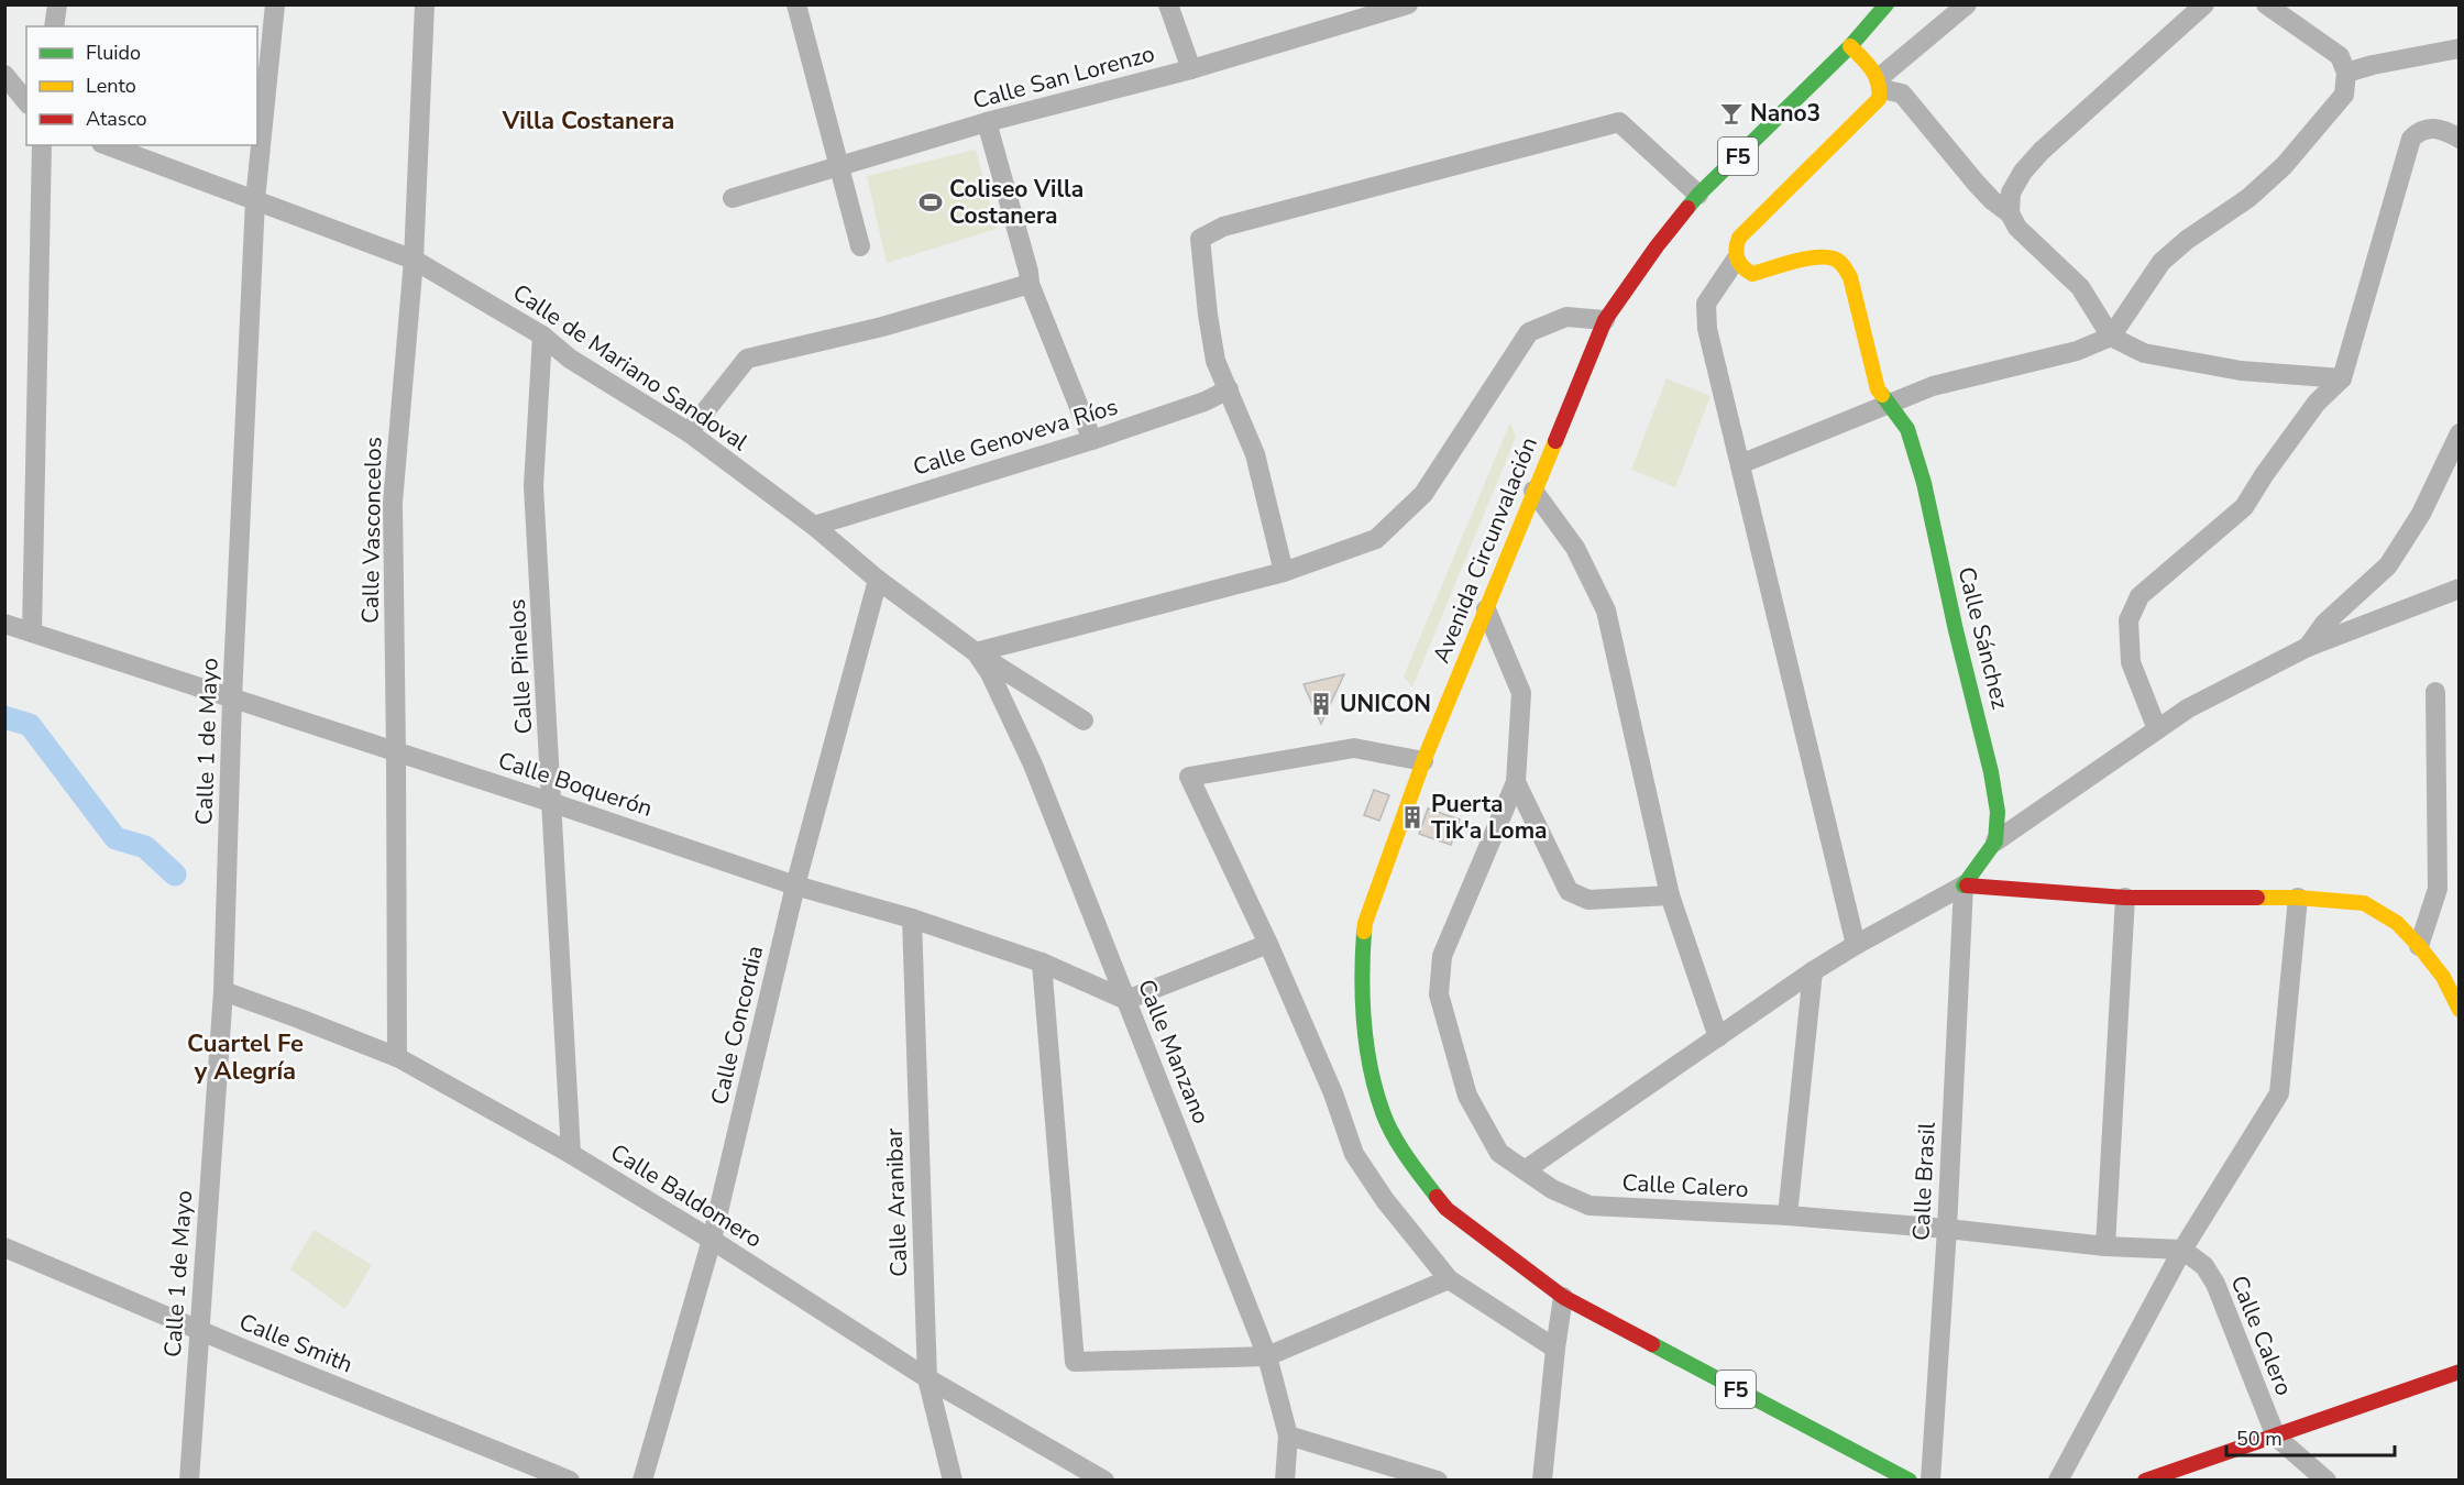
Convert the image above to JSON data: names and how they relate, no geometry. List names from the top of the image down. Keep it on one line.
{"streets":{"main road":["F5","Avenida Circunvalación","Calle Sánchez"],"street":["Calle San Lorenzo","Calle de Mariano Sandoval","Calle Genoveva Ríos","Calle Vasconcelos","Calle Pinelos","Calle 1 de Mayo","Calle Boquerón","Calle Concordia","Calle Manzano","Calle Brasil","Calle Calero","Calle Baldomero","Calle Aranibar","Calle Smith"]},"crossings":[["Calle de Mariano Sandoval","Calle Genoveva Ríos"],["Calle de Mariano Sandoval","Calle Vasconcelos"],["Calle de Mariano Sandoval","Calle Pinelos"],["Calle de Mariano Sandoval","Calle 1 de Mayo"],["Calle de Mariano Sandoval","Calle Concordia"],["Calle de Mariano Sandoval","Calle Manzano"],["Calle Vasconcelos","Calle Boquerón"],["Calle Vasconcelos","Calle Baldomero"],["Avenida Circunvalación","Calle Calero"],["Calle Pinelos","Calle Boquerón"],["Calle Pinelos","Calle Baldomero"],["Calle 1 de Mayo","Calle Boquerón"],["Calle 1 de Mayo","Calle Baldomero"],["Calle 1 de Mayo","Calle Smith"],["Calle Boquerón","Calle Concordia"],["Calle Boquerón","Calle Manzano"],["Calle Boquerón","Calle Aranibar"],["Calle Concordia","Calle Baldomero"],["Calle Brasil","Calle Calero"],["Calle Baldomero","Calle Aranibar"]],"districts":["Villa Costanera","Cuartel Fe y Alegría"],"places":{"bar":["Nano3"],"sports":["Coliseo Villa Costanera"],"building":["UNICON","Puerta Tik'a Loma"]},"legend":["Fluido","Lento","Atasco"],"scale_bar":"50 m"}
